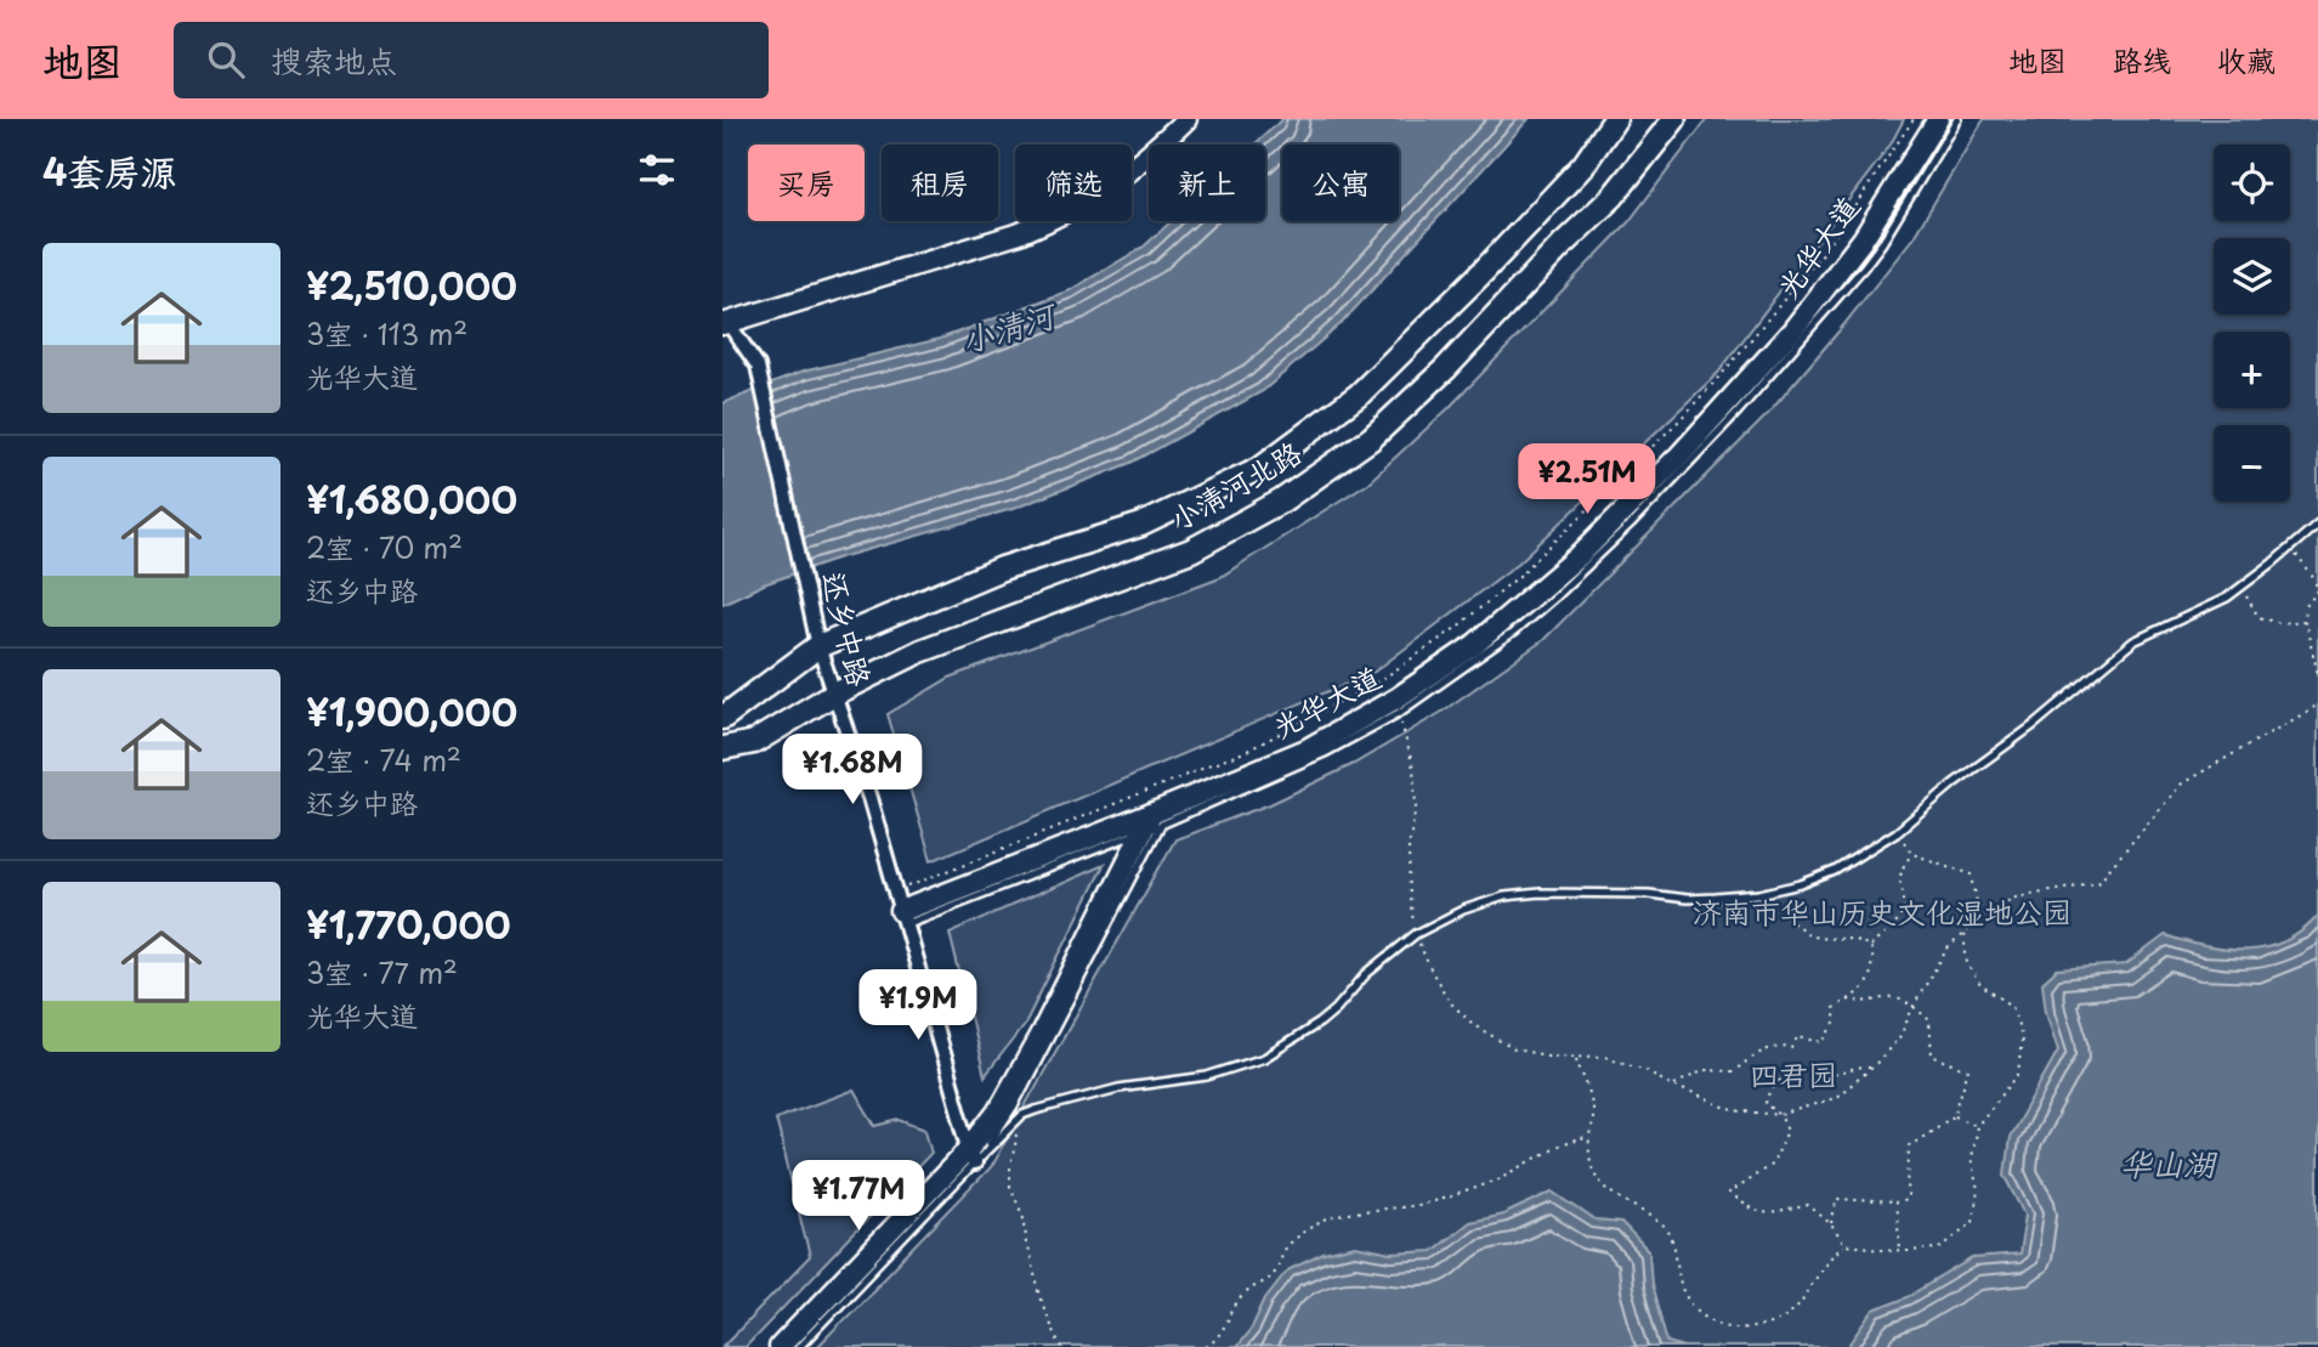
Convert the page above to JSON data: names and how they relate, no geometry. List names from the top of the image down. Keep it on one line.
{"streets":{"main road":["光华大道","小清河北路"],"street":["还乡中路"]},"crossings":[["光华大道","还乡中路"],["小清河北路","还乡中路"]],"water":["小清河","华山湖"],"parks":["济南市华山历史文化湿地公园","四君园"],"page":{"header":"地图","search":"搜索地点","nav":["地图","路线","收藏"],"heading":"4套房源","map_buttons":["+","−"],"chip":["买房","租房","筛选","新上","公寓"],"list":[{"name":"¥2,510,000","note":"3室 · 113 m² · 光华大道"},{"name":"¥1,680,000","note":"2室 · 70 m² · 还乡中路"},{"name":"¥1,900,000","note":"2室 · 74 m² · 还乡中路"},{"name":"¥1,770,000","note":"3室 · 77 m² · 光华大道"}],"price":["¥2.51M","¥1.68M","¥1.9M","¥1.77M"]}}
